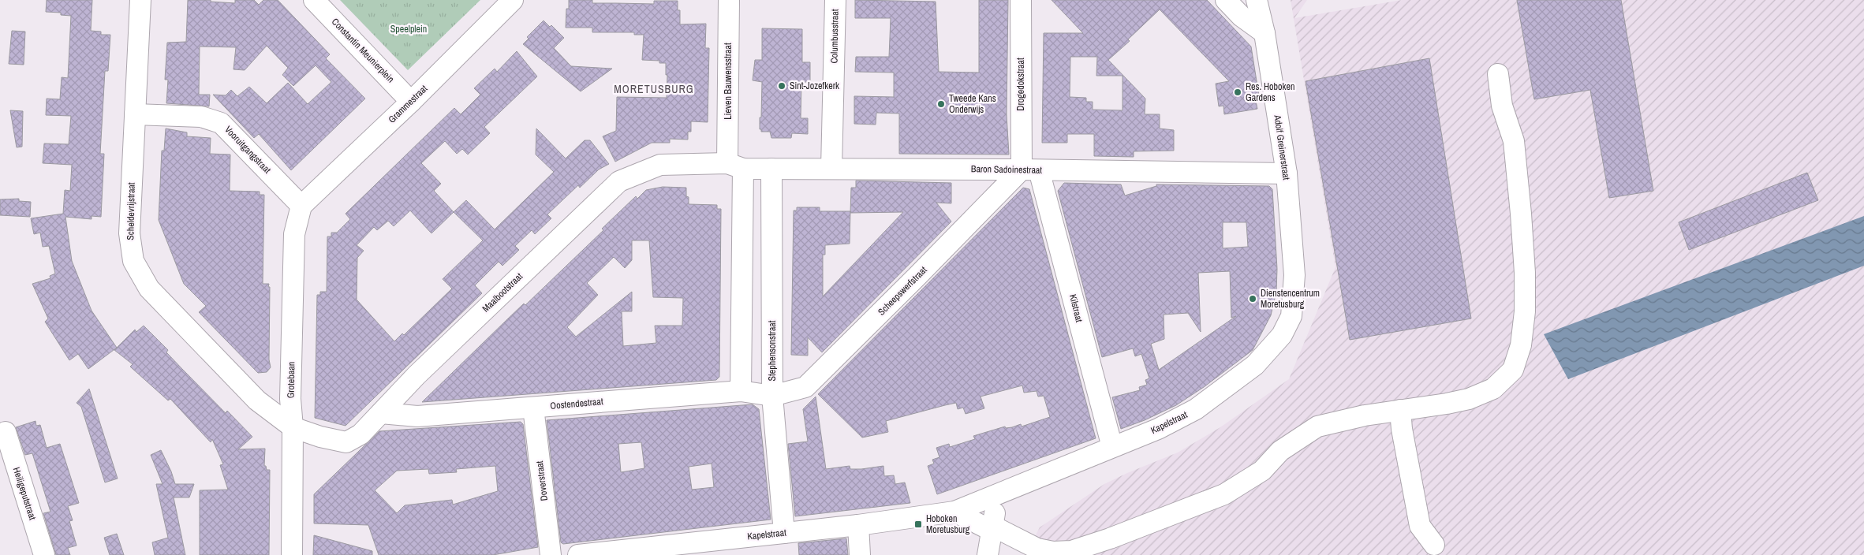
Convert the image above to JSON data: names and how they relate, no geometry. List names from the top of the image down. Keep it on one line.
{"streets":{"street":["Columbusstraat","Constantin Meunierplein","Lieven Bauwensstraat","Drogedokstraat","Grammestraat","Adolf Greinerstraat","Vooruitgangstraat","Baron Sadoinestraat","Scheldevrijstraat","Scheepswerfstraat","Maalbootstraat","Kilstraat","Stephensonstraat","Grotebaan","Oostendestraat","Kapelstraat","Doverstraat","Heiligeputstraat"]},"crossings":[["Columbusstraat","Baron Sadoinestraat"],["Constantin Meunierplein","Grammestraat"],["Lieven Bauwensstraat","Baron Sadoinestraat"],["Lieven Bauwensstraat","Maalbootstraat"],["Drogedokstraat","Baron Sadoinestraat"],["Drogedokstraat","Scheepswerfstraat"],["Drogedokstraat","Kilstraat"],["Grammestraat","Vooruitgangstraat"],["Grammestraat","Grotebaan"],["Adolf Greinerstraat","Baron Sadoinestraat"],["Adolf Greinerstraat","Kapelstraat"],["Vooruitgangstraat","Scheldevrijstraat"],["Vooruitgangstraat","Grotebaan"],["Baron Sadoinestraat","Scheepswerfstraat"],["Baron Sadoinestraat","Maalbootstraat"],["Baron Sadoinestraat","Kilstraat"],["Baron Sadoinestraat","Stephensonstraat"],["Scheldevrijstraat","Maalbootstraat"],["Scheldevrijstraat","Grotebaan"],["Scheepswerfstraat","Kilstraat"],["Scheepswerfstraat","Stephensonstraat"],["Scheepswerfstraat","Oostendestraat"],["Maalbootstraat","Grotebaan"],["Maalbootstraat","Oostendestraat"],["Kilstraat","Kapelstraat"],["Stephensonstraat","Oostendestraat"],["Stephensonstraat","Kapelstraat"],["Oostendestraat","Doverstraat"]],"districts":["MORETUSBURG"],"parks":["Speelplein"],"places":{"other":["Sint-Jozefkerk","Res. Hoboken Gardens","Tweede Kans Onderwijs","Dienstencentrum Moretusburg"],"transit":["Hoboken Moretusburg"]}}
